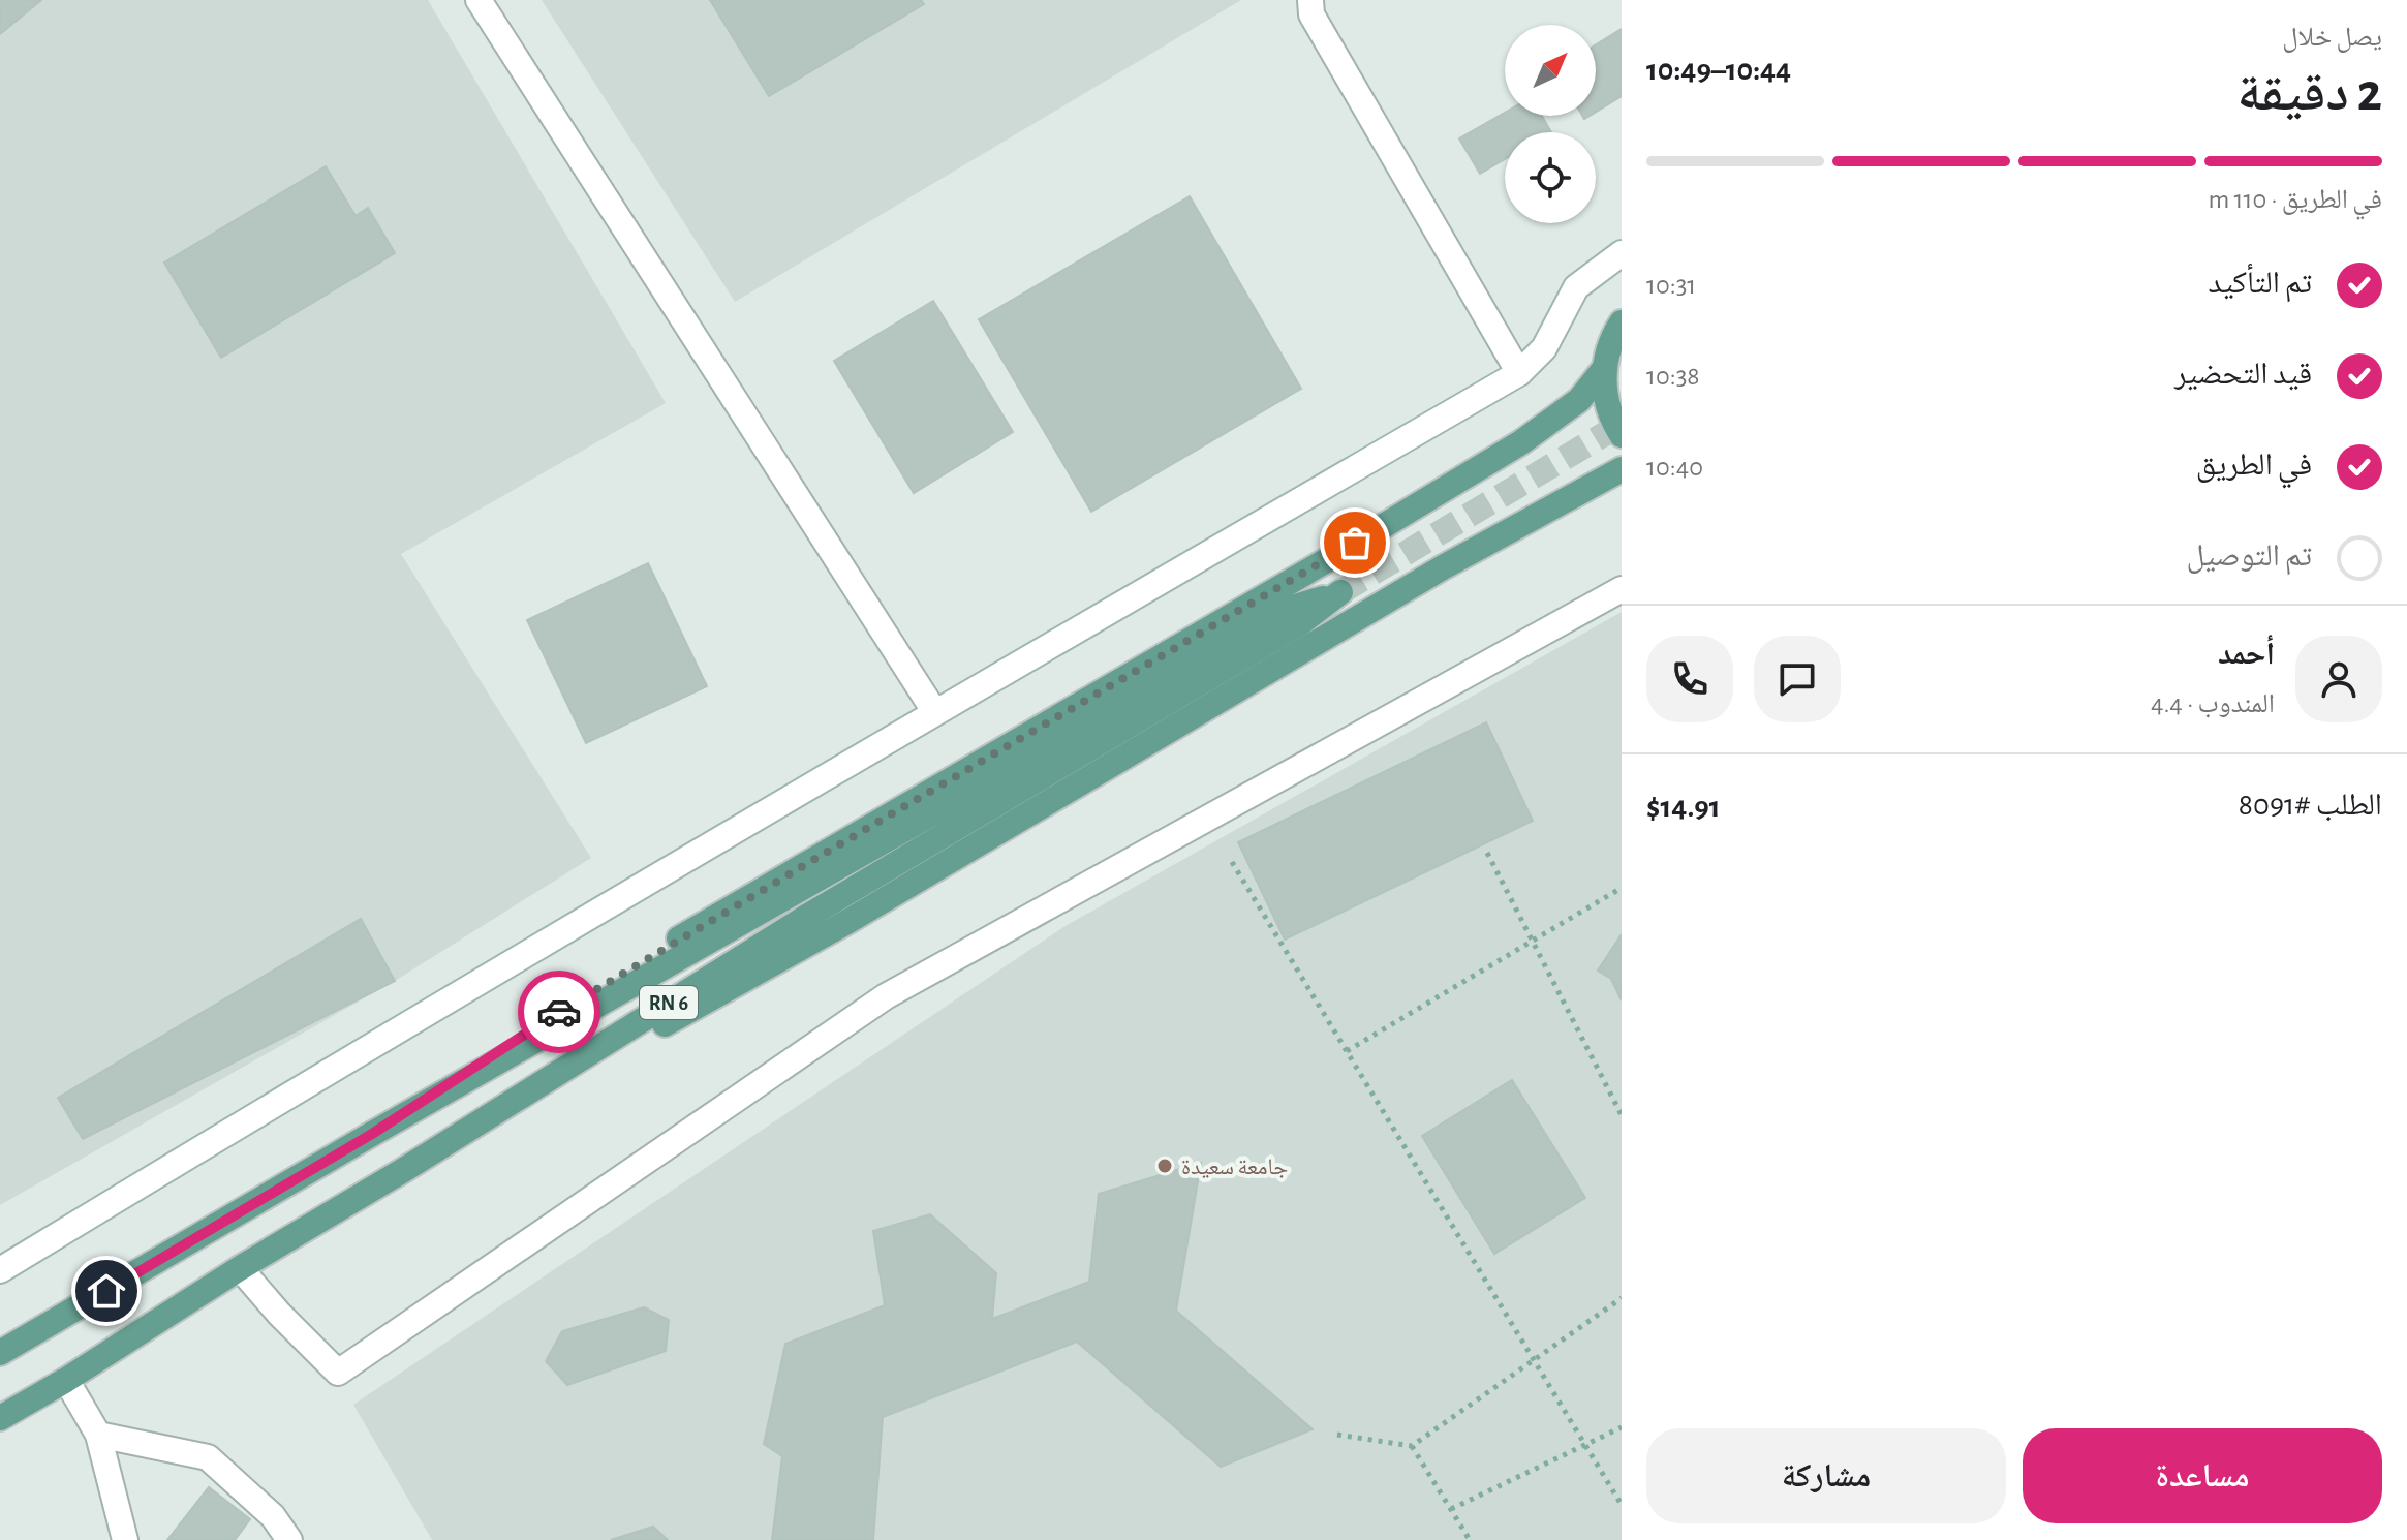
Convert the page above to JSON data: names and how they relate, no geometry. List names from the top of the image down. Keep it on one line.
{"streets":{"main road":["RN 6"]},"places":["جامعة سعيدة"],"north":"top right","page":{"heading":["2 دقيقة","يصل خلال","10:44–10:49"],"panel":["أحمد","المندوب · 4.4","الطلب #8091","$14.91"],"bar":"في الطريق · 110 m","list":[["تم التأكيد","10:31"],["قيد التحضير","10:38"],["في الطريق","10:40"],"تم التوصيل"],"buttons":["مساعدة","مشاركة"]}}
